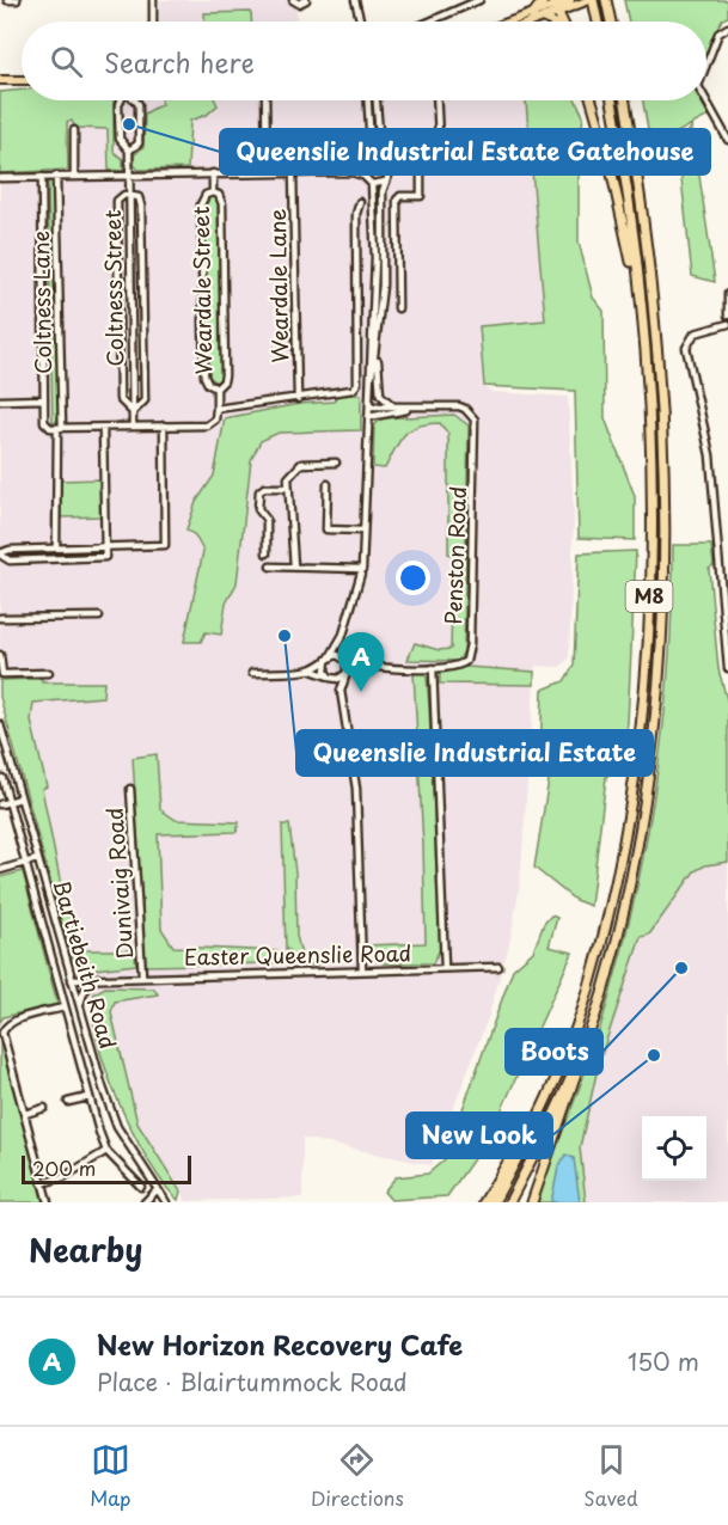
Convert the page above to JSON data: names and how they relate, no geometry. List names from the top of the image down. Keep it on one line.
{"streets":{"highway":["M8"],"street":["Weardale Lane","Coltness Street","Weardale Street","Coltness Lane","Penston Road","Dunivaig Road","Easter Queenslie Road","Bartiebeith Road"]},"crossings":[["Dunivaig Road","Easter Queenslie Road"],["Easter Queenslie Road","Bartiebeith Road"]],"places":["Queenslie Industrial Estate Gatehouse","Queenslie Industrial Estate","Boots","New Look"],"scale_bar":"200 m","page":{"search":"Search here","pins":"A","scale":"200 m","heading":"Nearby","list":[{"mark":"A","name":"New Horizon Recovery Cafe","note":"Place · Blairtummock Road","value":"150 m"}],"nav":["Map","Directions","Saved"]}}
